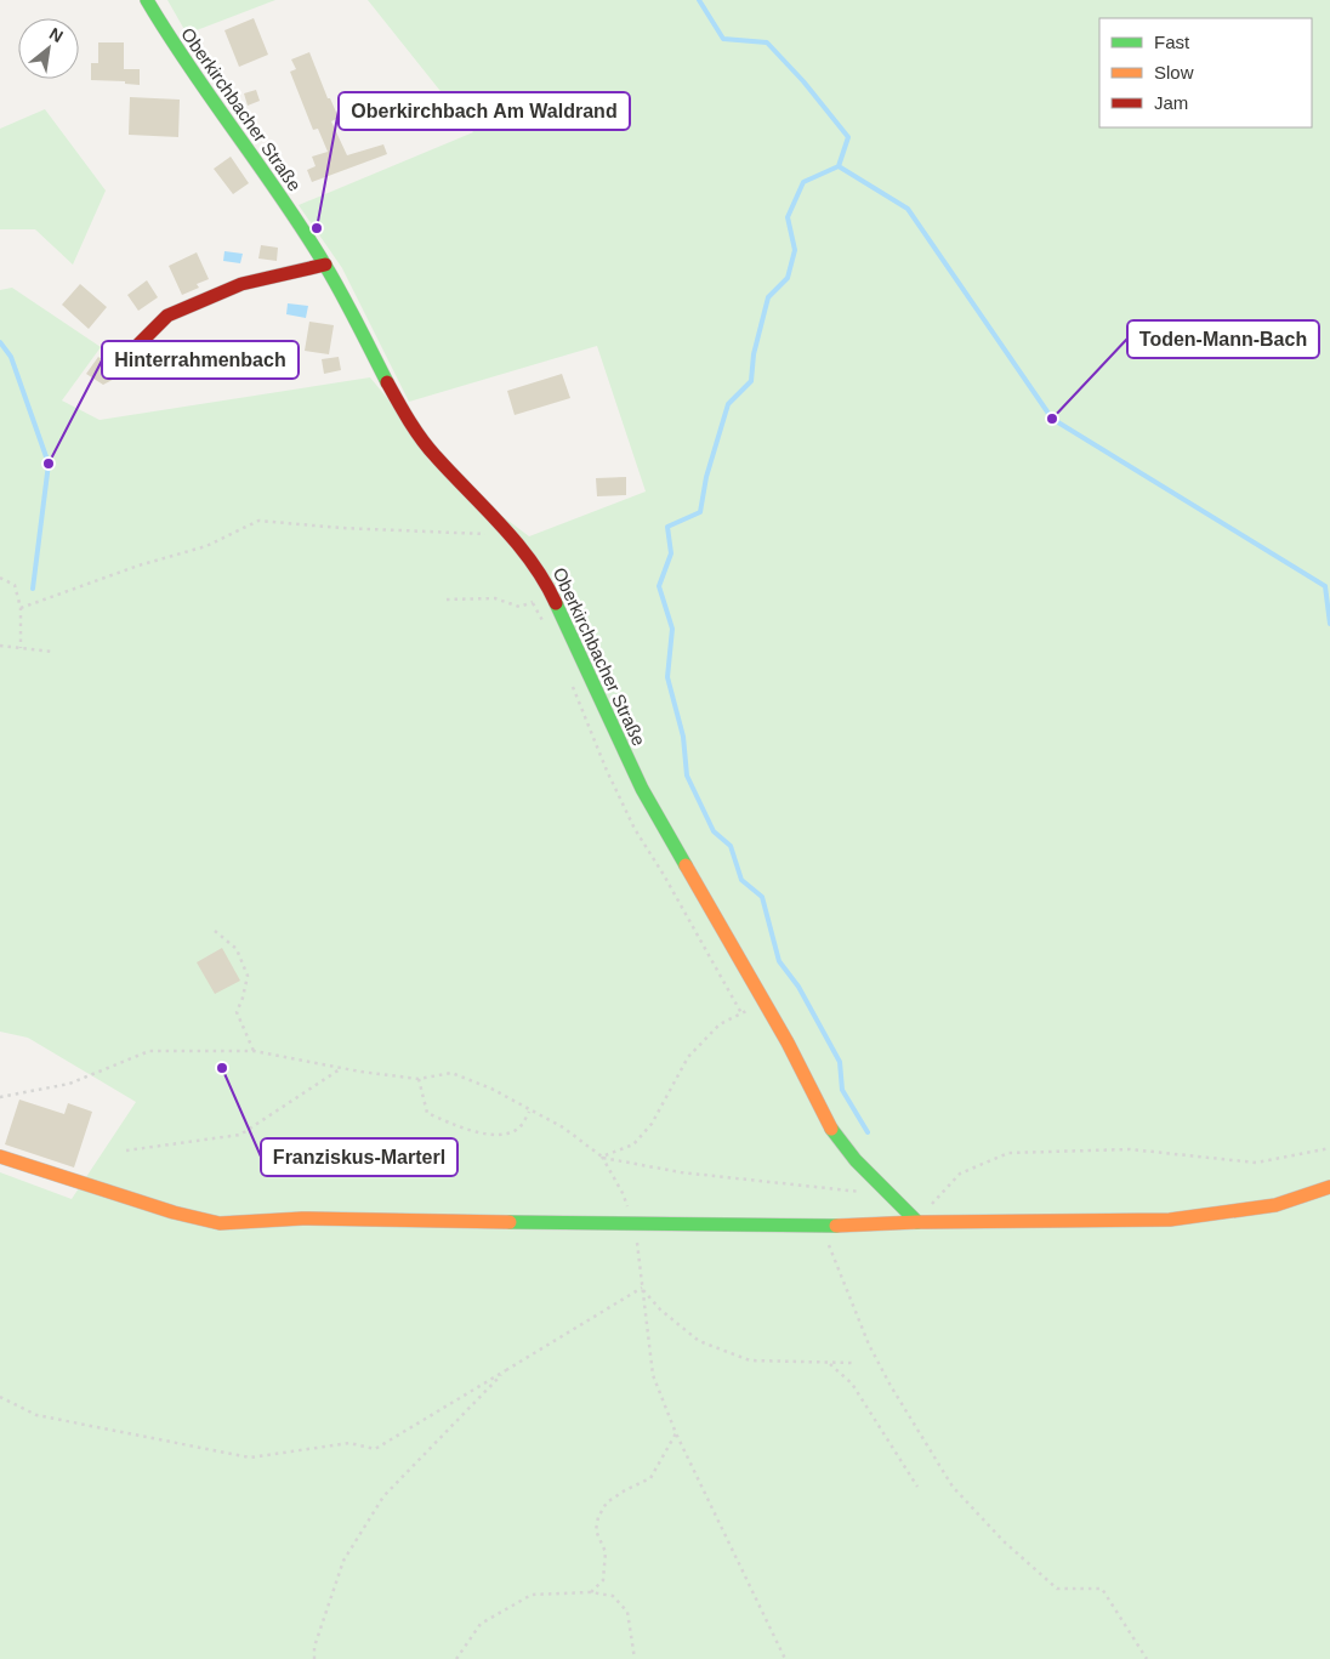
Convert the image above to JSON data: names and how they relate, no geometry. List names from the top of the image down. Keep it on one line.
{"streets":{"street":["Oberkirchbacher Straße"]},"places":["Oberkirchbach Am Waldrand","Toden-Mann-Bach","Hinterrahmenbach","Franziskus-Marterl"],"legend":["Fast","Slow","Jam"],"north":"top right"}
